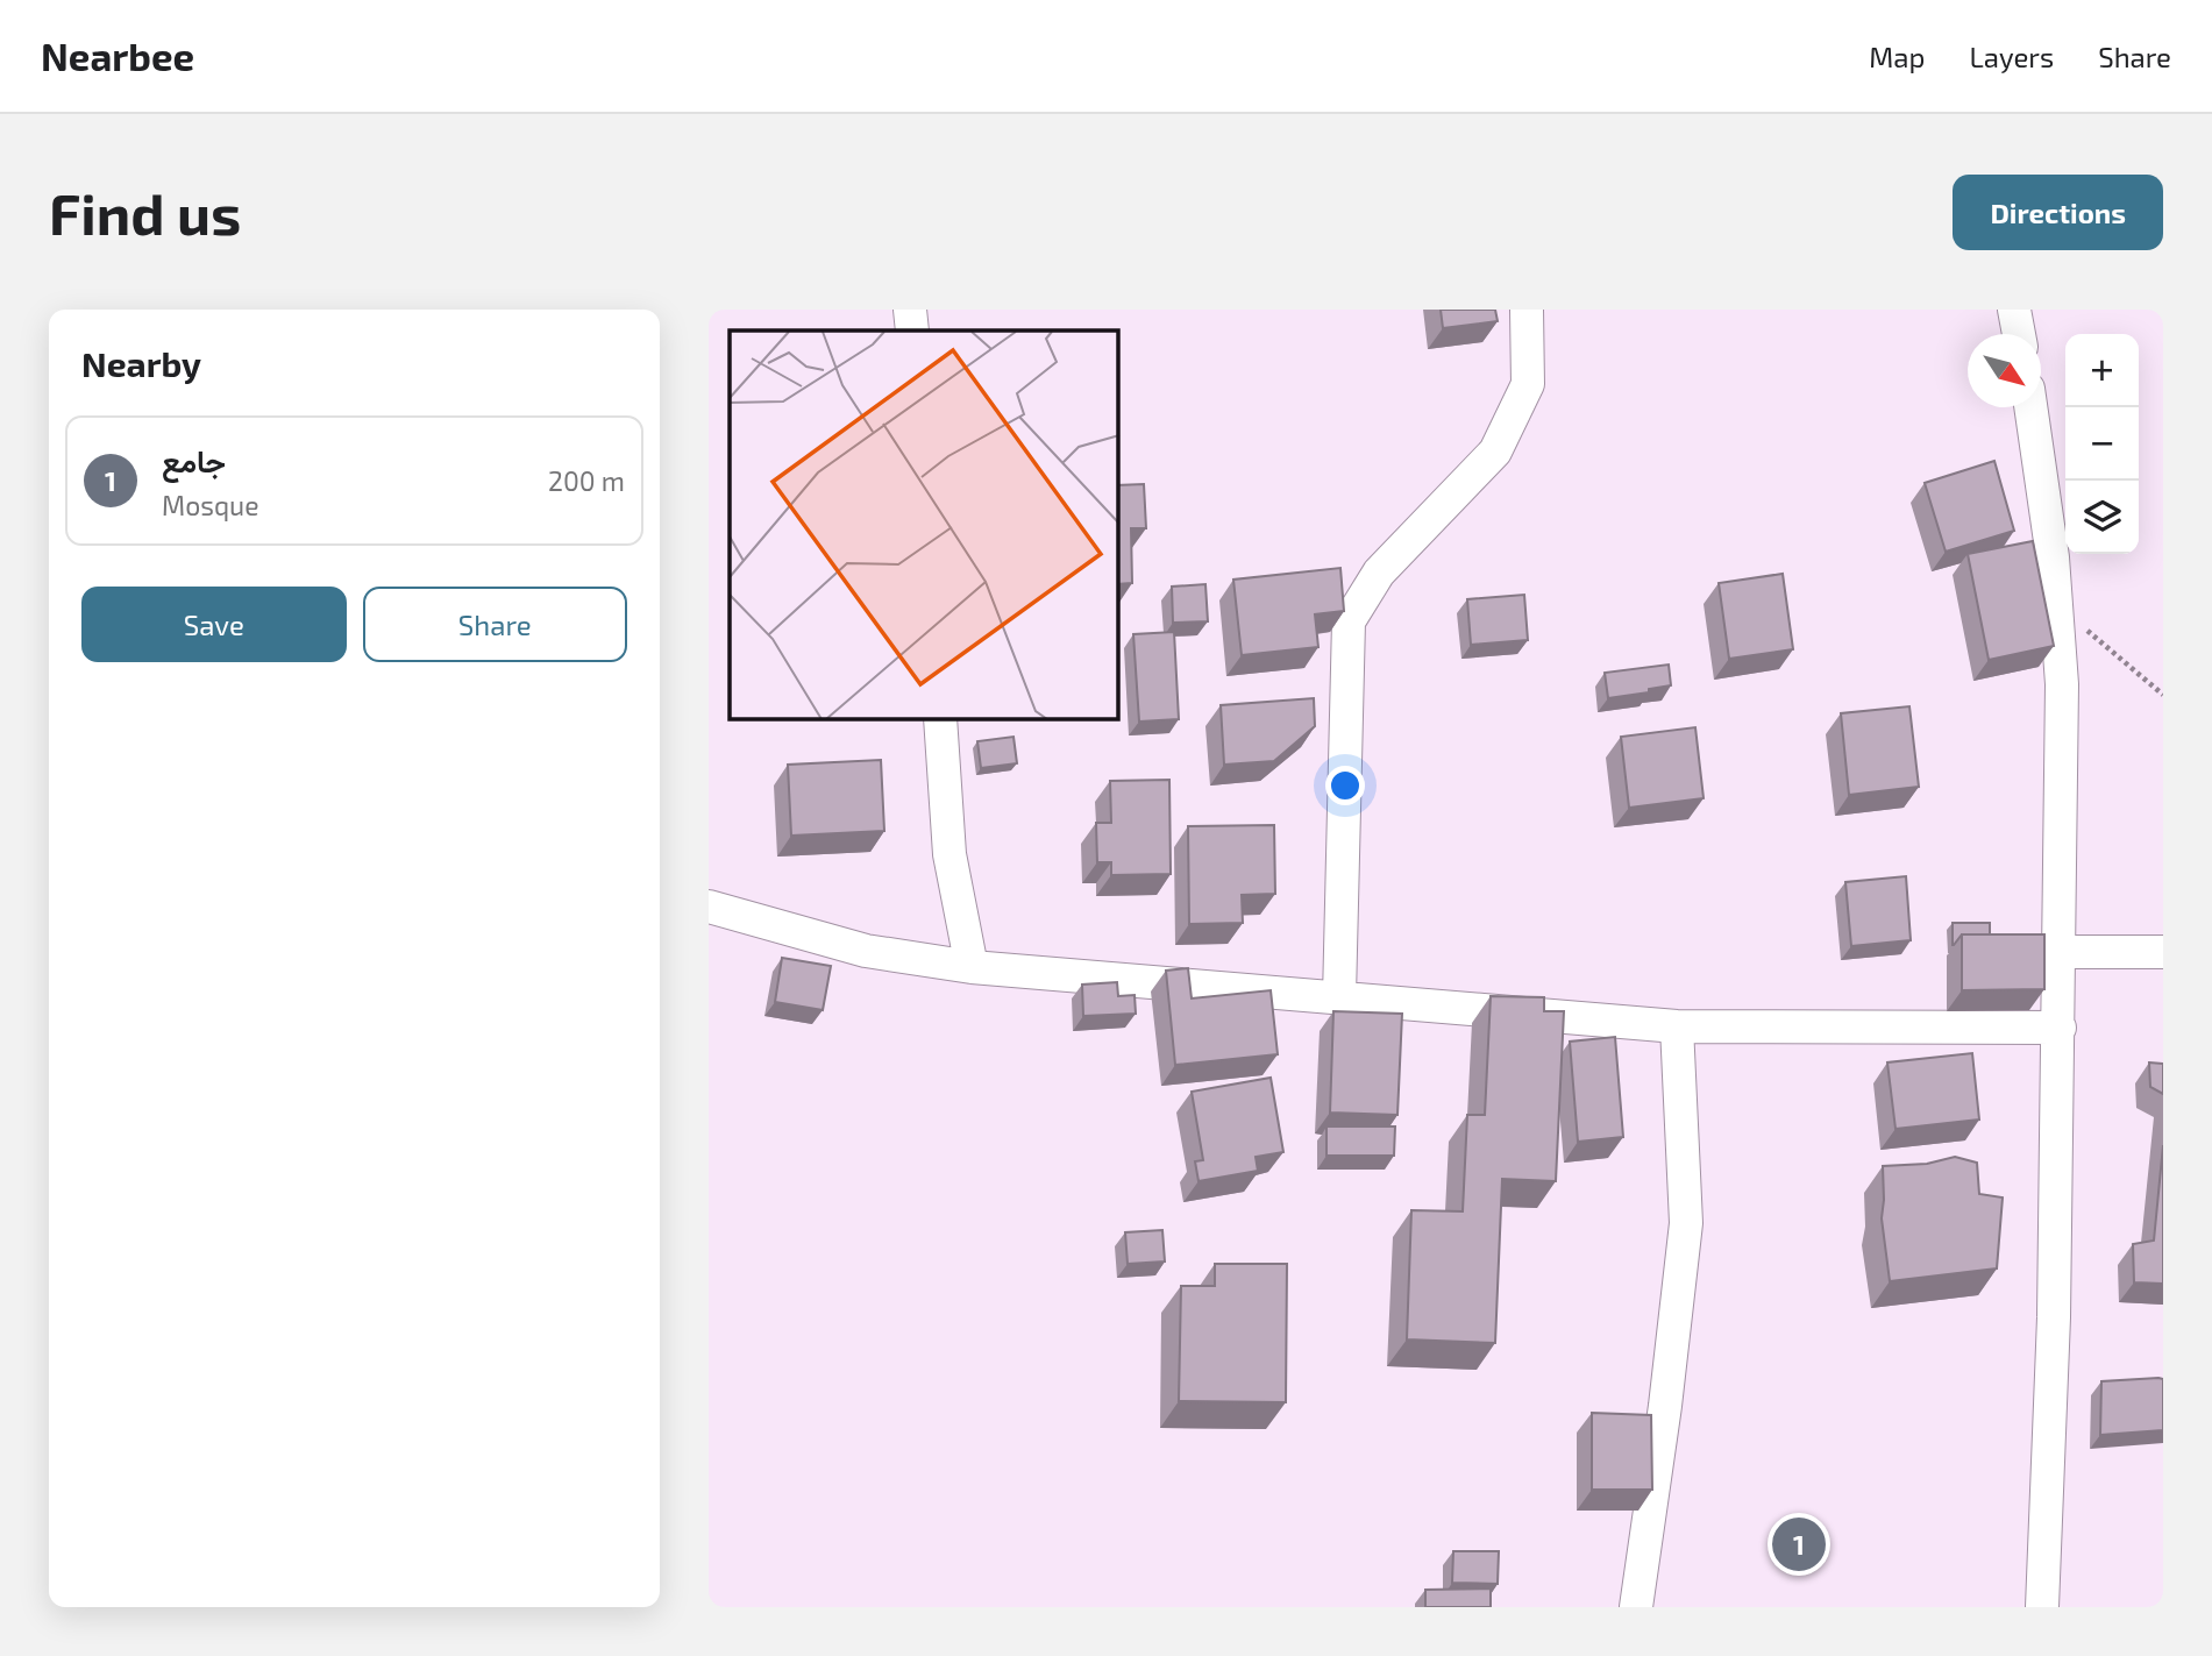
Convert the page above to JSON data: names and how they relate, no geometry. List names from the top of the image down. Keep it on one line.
{"north":"bottom right","page":{"header":"Nearbee","nav":["Map","Layers","Share"],"buttons":["Directions",["Save","Share"]],"title":"Find us","heading":"Nearby","map_buttons":["+","−"],"list":[{"mark":"1","name":"جامع","note":"Mosque","value":"200 m"}],"pins":"1"}}
